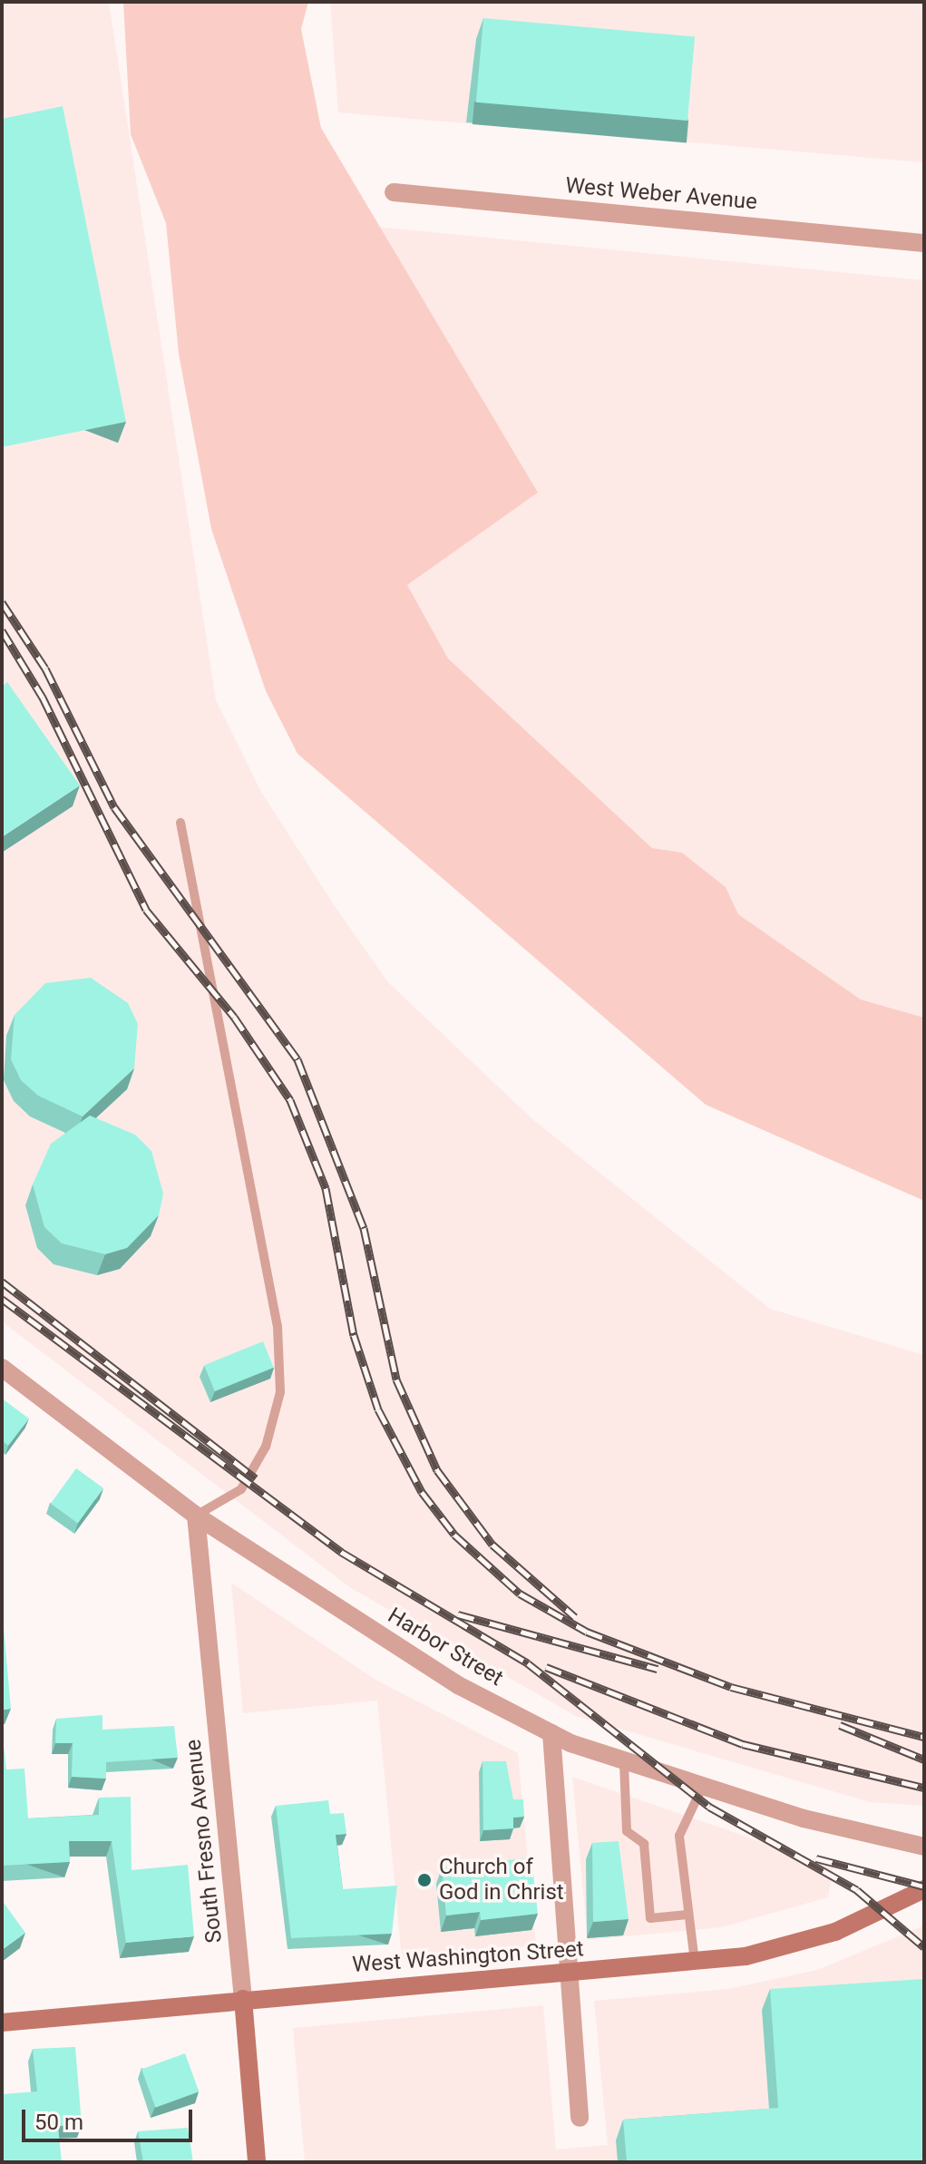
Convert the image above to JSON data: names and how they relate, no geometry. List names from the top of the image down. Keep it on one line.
{"streets":{"street":["West Weber Avenue","Harbor Street","South Fresno Avenue","West Washington Street"]},"crossings":[["Harbor Street","South Fresno Avenue"],["South Fresno Avenue","West Washington Street"]],"places":["Church of God in Christ"],"scale_bar":"50 m"}
